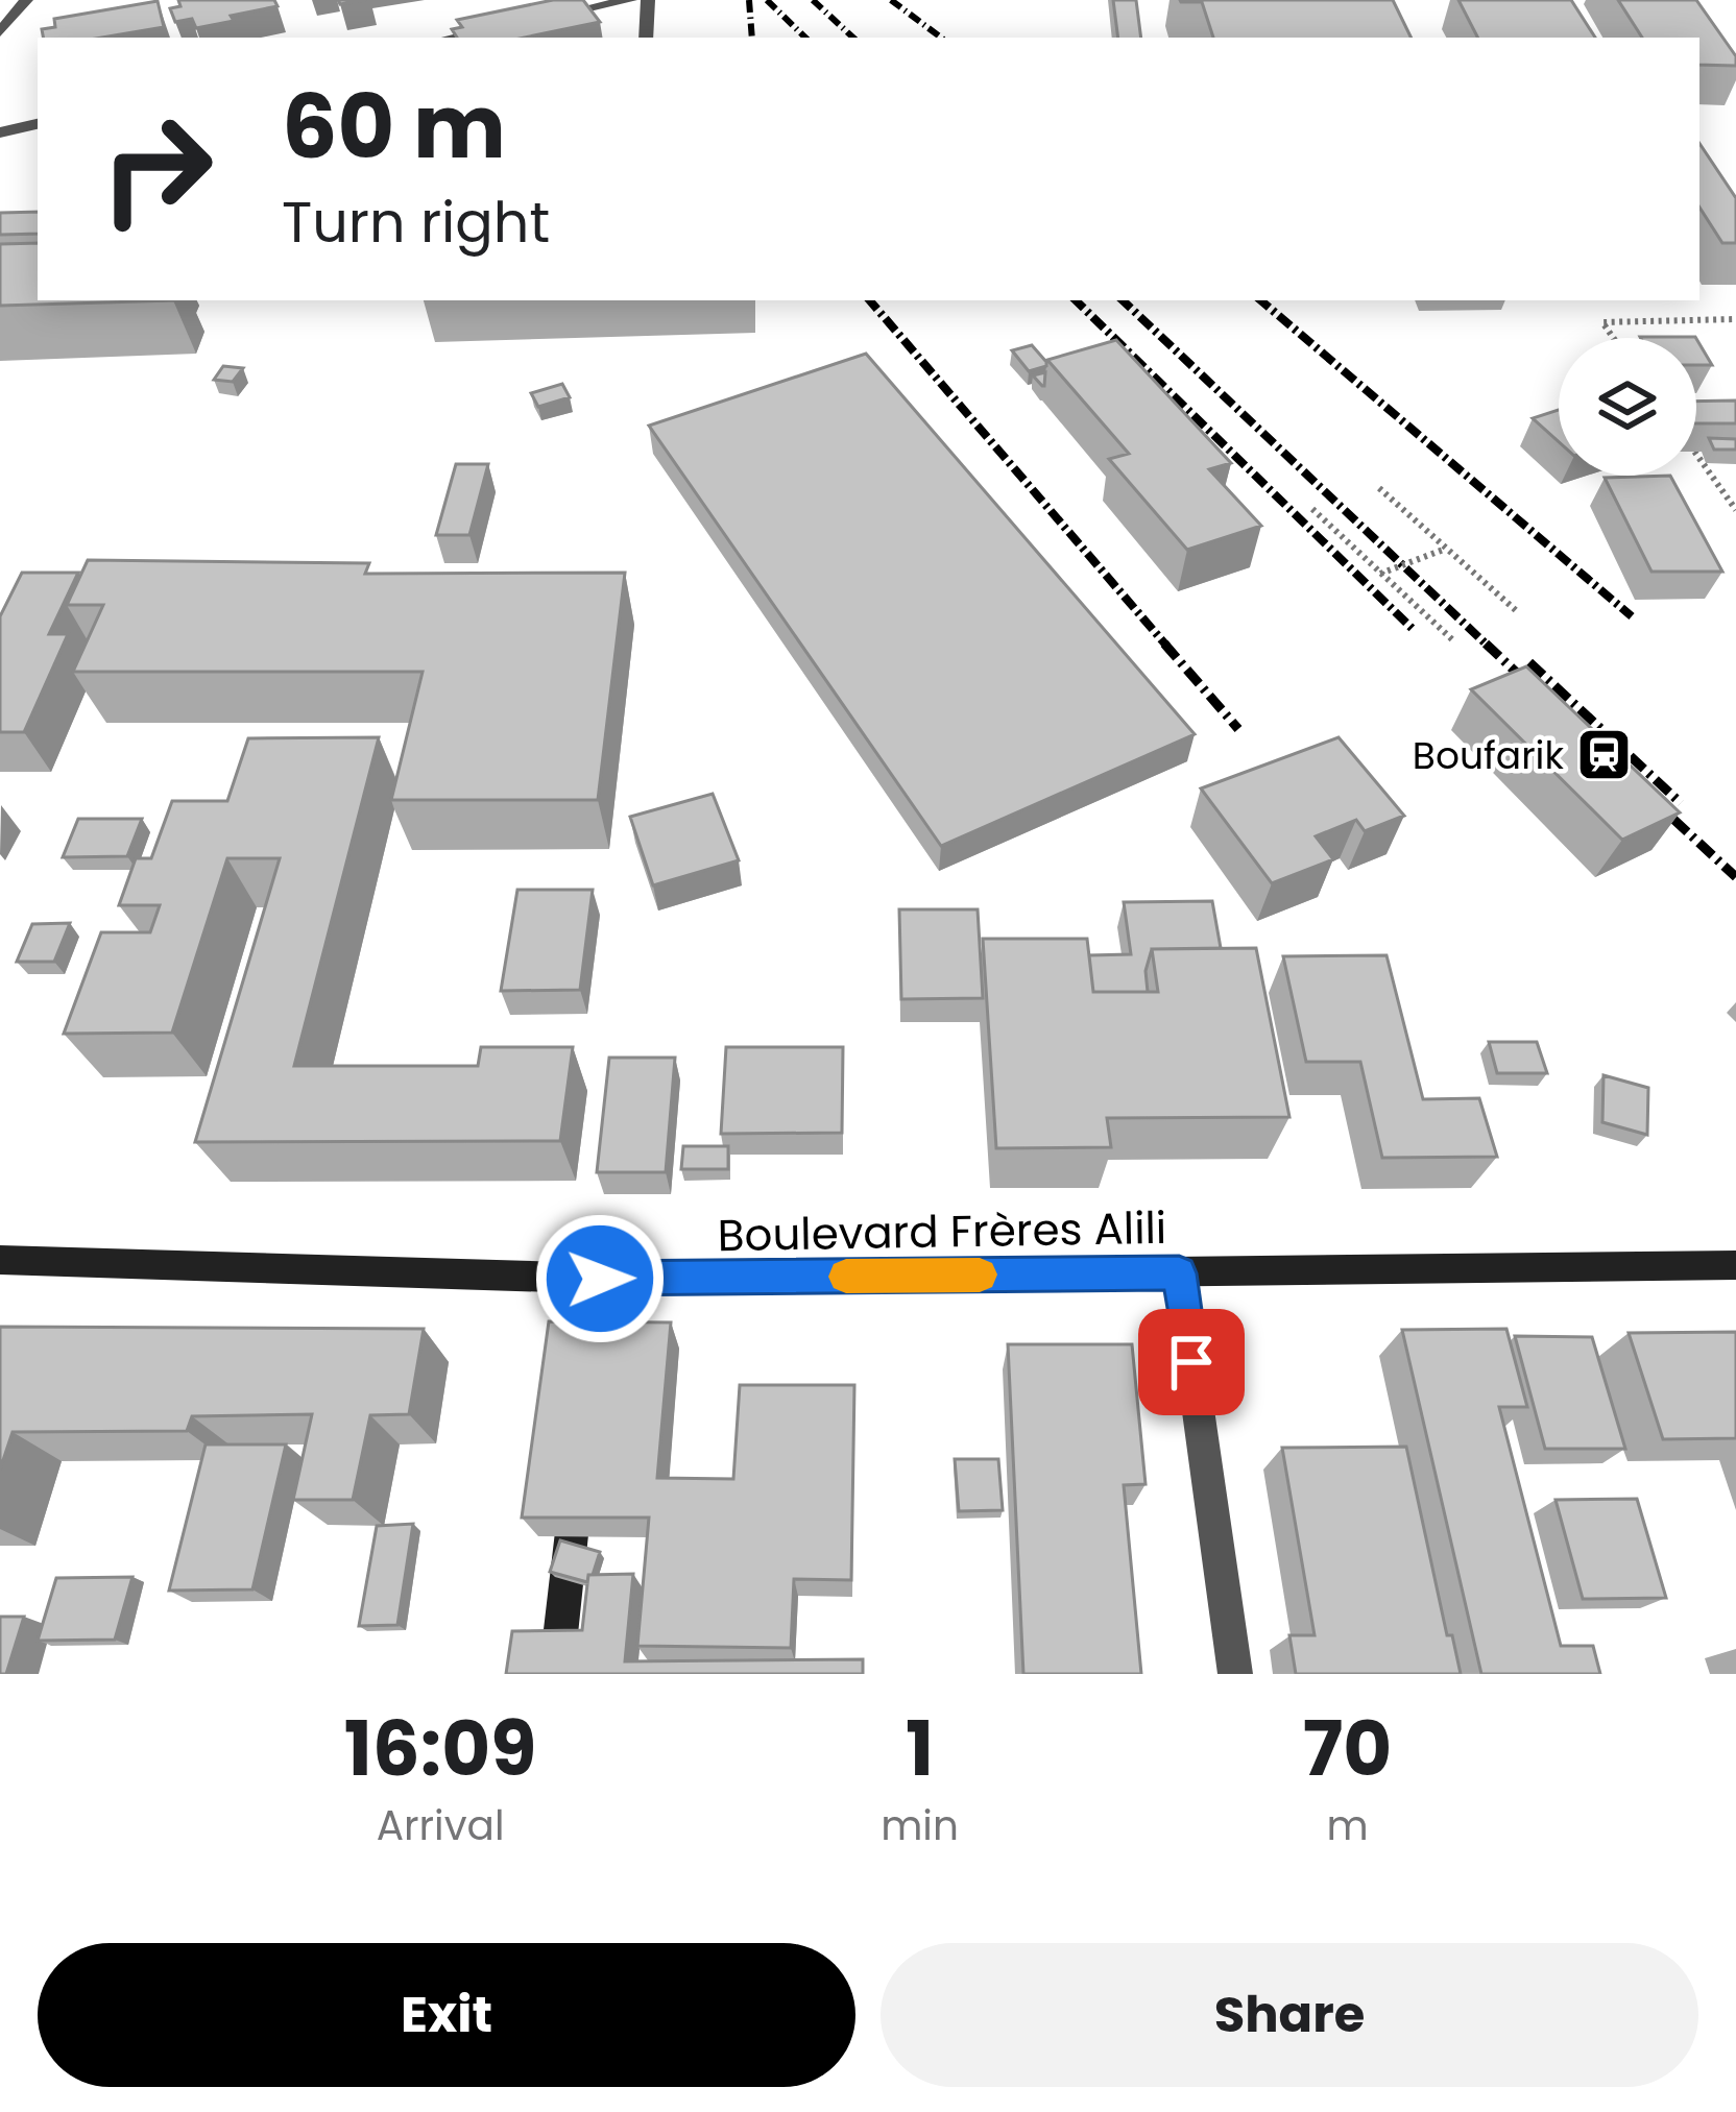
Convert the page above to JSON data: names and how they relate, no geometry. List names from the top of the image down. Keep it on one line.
{"streets":{"main road":["Boulevard Frères Alili"]},"places":{"station":["Boufarik"]},"page":{"turn":["60 m","Turn right"],"eta":["16:09","Arrival","1","min","70","m"],"buttons":["Exit","Share"]}}
